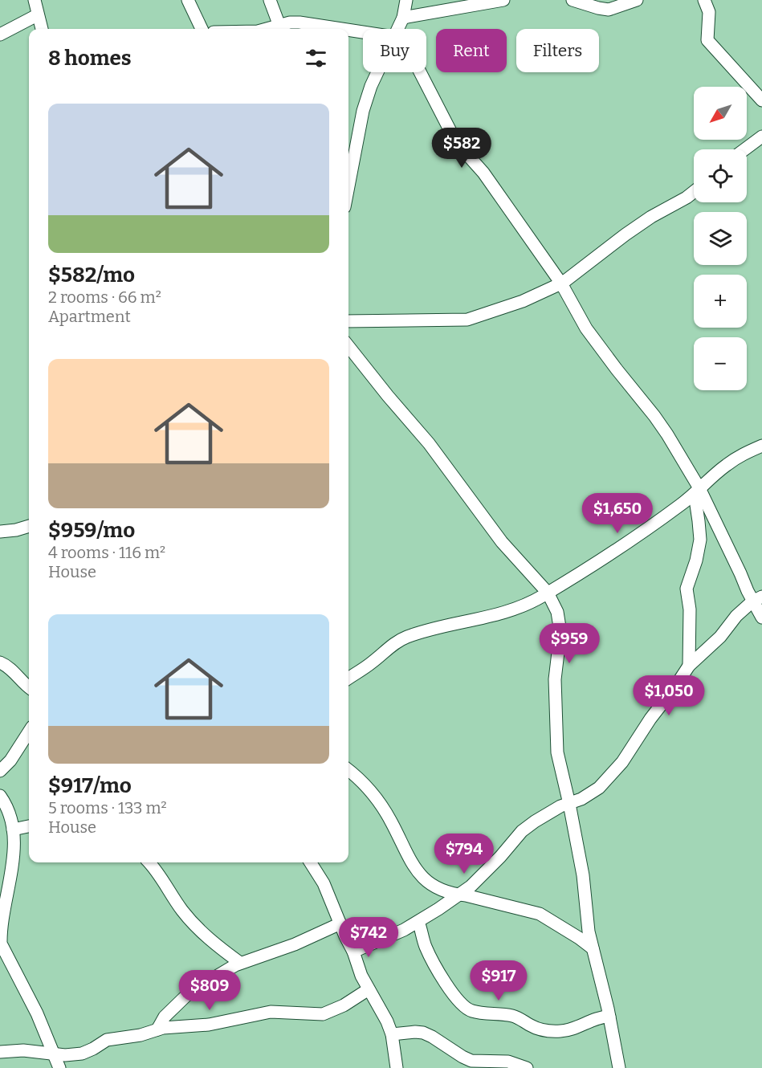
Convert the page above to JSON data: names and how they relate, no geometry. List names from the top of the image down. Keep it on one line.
{"north":"bottom left","page":{"chip":["Buy","Rent","Filters"],"heading":"8 homes","map_buttons":["+","−"],"list":[{"name":"$582/mo","note":"2 rooms · 66 m² · Apartment"},{"name":"$959/mo","note":"4 rooms · 116 m² · House"},{"name":"$917/mo","note":"5 rooms · 133 m² · House"}],"price":["$582","$1,650","$959","$1,050","$794","$742","$917","$809"]}}
